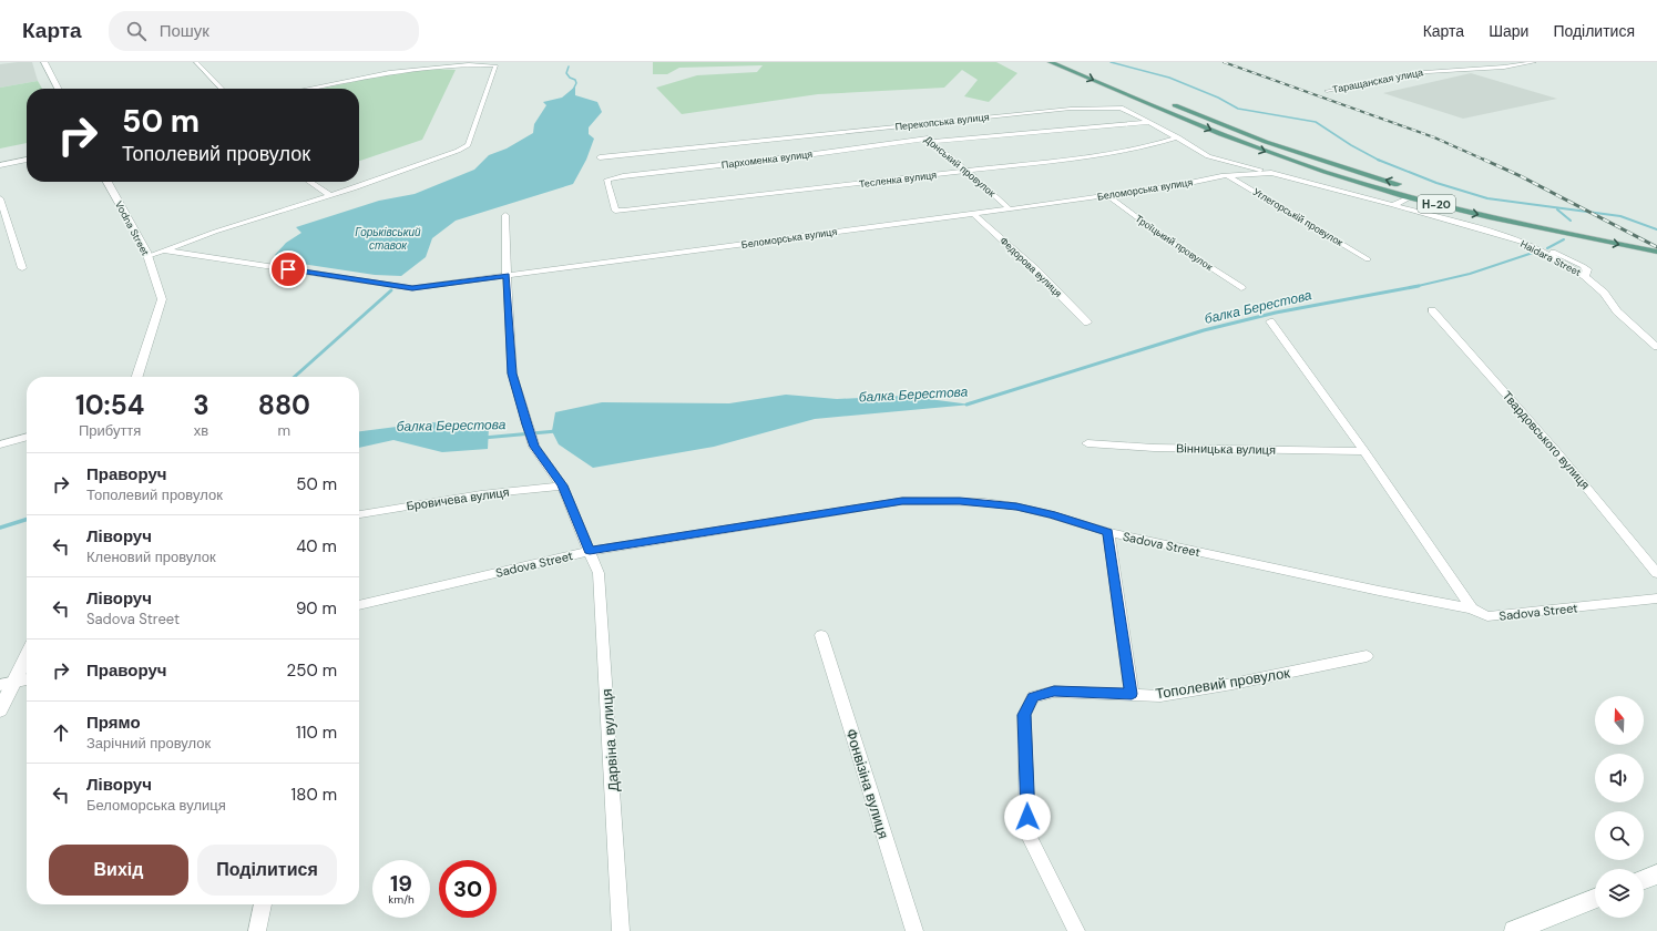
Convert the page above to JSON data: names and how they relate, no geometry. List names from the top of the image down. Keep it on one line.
{"streets":{"main road":["Н-20"],"street":["Таращанская улица","Перекопська вулиця","Пархоменка вулиця","Донський провулок","Тесленка вулиця","Беломорська вулиця","Углегорськiй провулок","Vodna Street","Троїцький провулок","Haidara Street","Федорова вулиця","Твардовського вулиця","Вінницька вулиця","Бровичева вулиця","Sadova Street","Тополевий провулок","Дарвіна вулиця","Фонвізіна вулиця"]},"crossings":[["Перекопська вулиця","Пархоменка вулиця"],["Перекопська вулиця","Донський провулок"],["Перекопська вулиця","Тесленка вулиця"],["Перекопська вулиця","Беломорська вулиця"],["Пархоменка вулиця","Донський провулок"],["Пархоменка вулиця","Тесленка вулиця"],["Донський провулок","Тесленка вулиця"],["Донський провулок","Беломорська вулиця"],["Беломорська вулиця","Углегорськiй провулок"],["Беломорська вулиця","Троїцький провулок"],["Беломорська вулиця","Haidara Street"],["Беломорська вулиця","Федорова вулиця"],["Беломорська вулиця","Дарвіна вулиця"],["Бровичева вулиця","Дарвіна вулиця"],["Sadova Street","Дарвіна вулиця"]],"water":["Горьківський ставок","балка Берестова"],"north":"top","page":{"header":"Карта","search":"Пошук","nav":["Карта","Шари","Поділитися"],"turn":["50 m","Тополевий провулок"],"eta":["10:54","Прибуття","3","хв","880","m"],"list":[{"name":"Праворуч","note":"Тополевий провулок","value":"50 m"},{"name":"Ліворуч","note":"Кленовий провулок","value":"40 m"},{"name":"Ліворуч","note":"Sadova Street","value":"90 m"},{"name":"Праворуч","value":"250 m"},{"name":"Прямо","note":"Зарічний провулок","value":"110 m"},{"name":"Ліворуч","note":"Беломорська вулиця","value":"180 m"}],"buttons":["Вихід","Поділитися"],"speed":"19 km/h","limit":"30"}}
